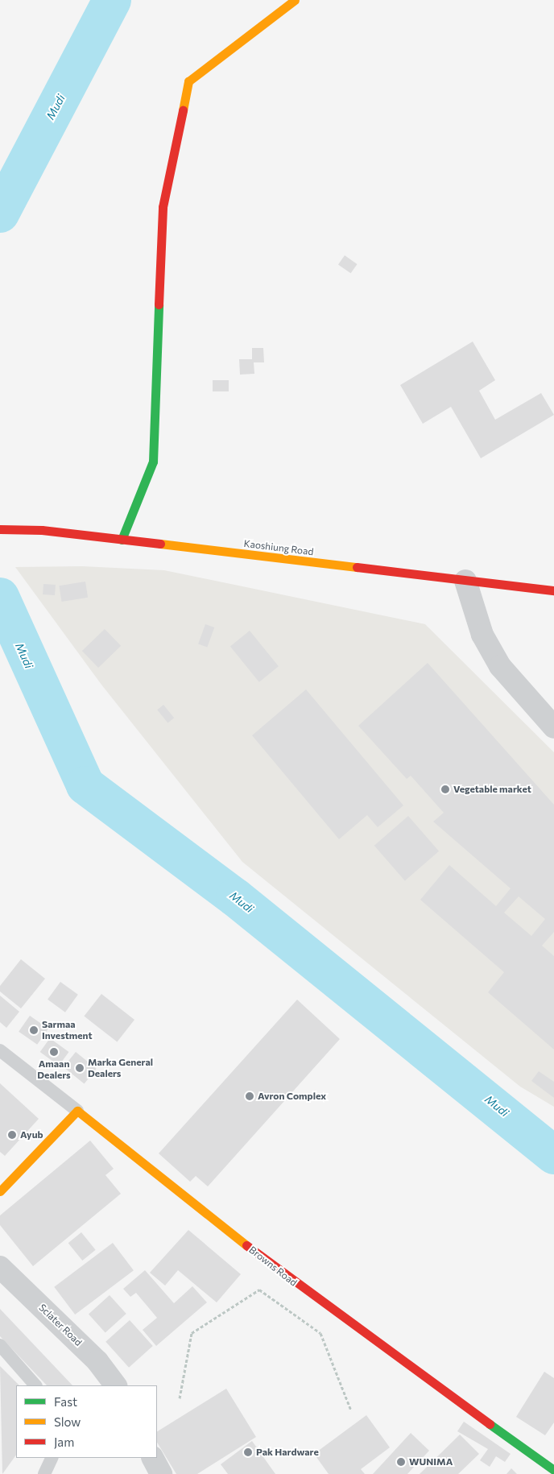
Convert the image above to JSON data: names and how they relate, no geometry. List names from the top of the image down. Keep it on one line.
{"streets":{"street":["Kaoshiung Road","Browns Road","Sclater Road"]},"water":["Mudi"],"places":["Vegetable market","Sarmaa Investment","Amaan Dealers","Marka General Dealers","Avron Complex","Ayub","Pak Hardware","WUNIMA"],"legend":["Fast","Slow","Jam"]}
